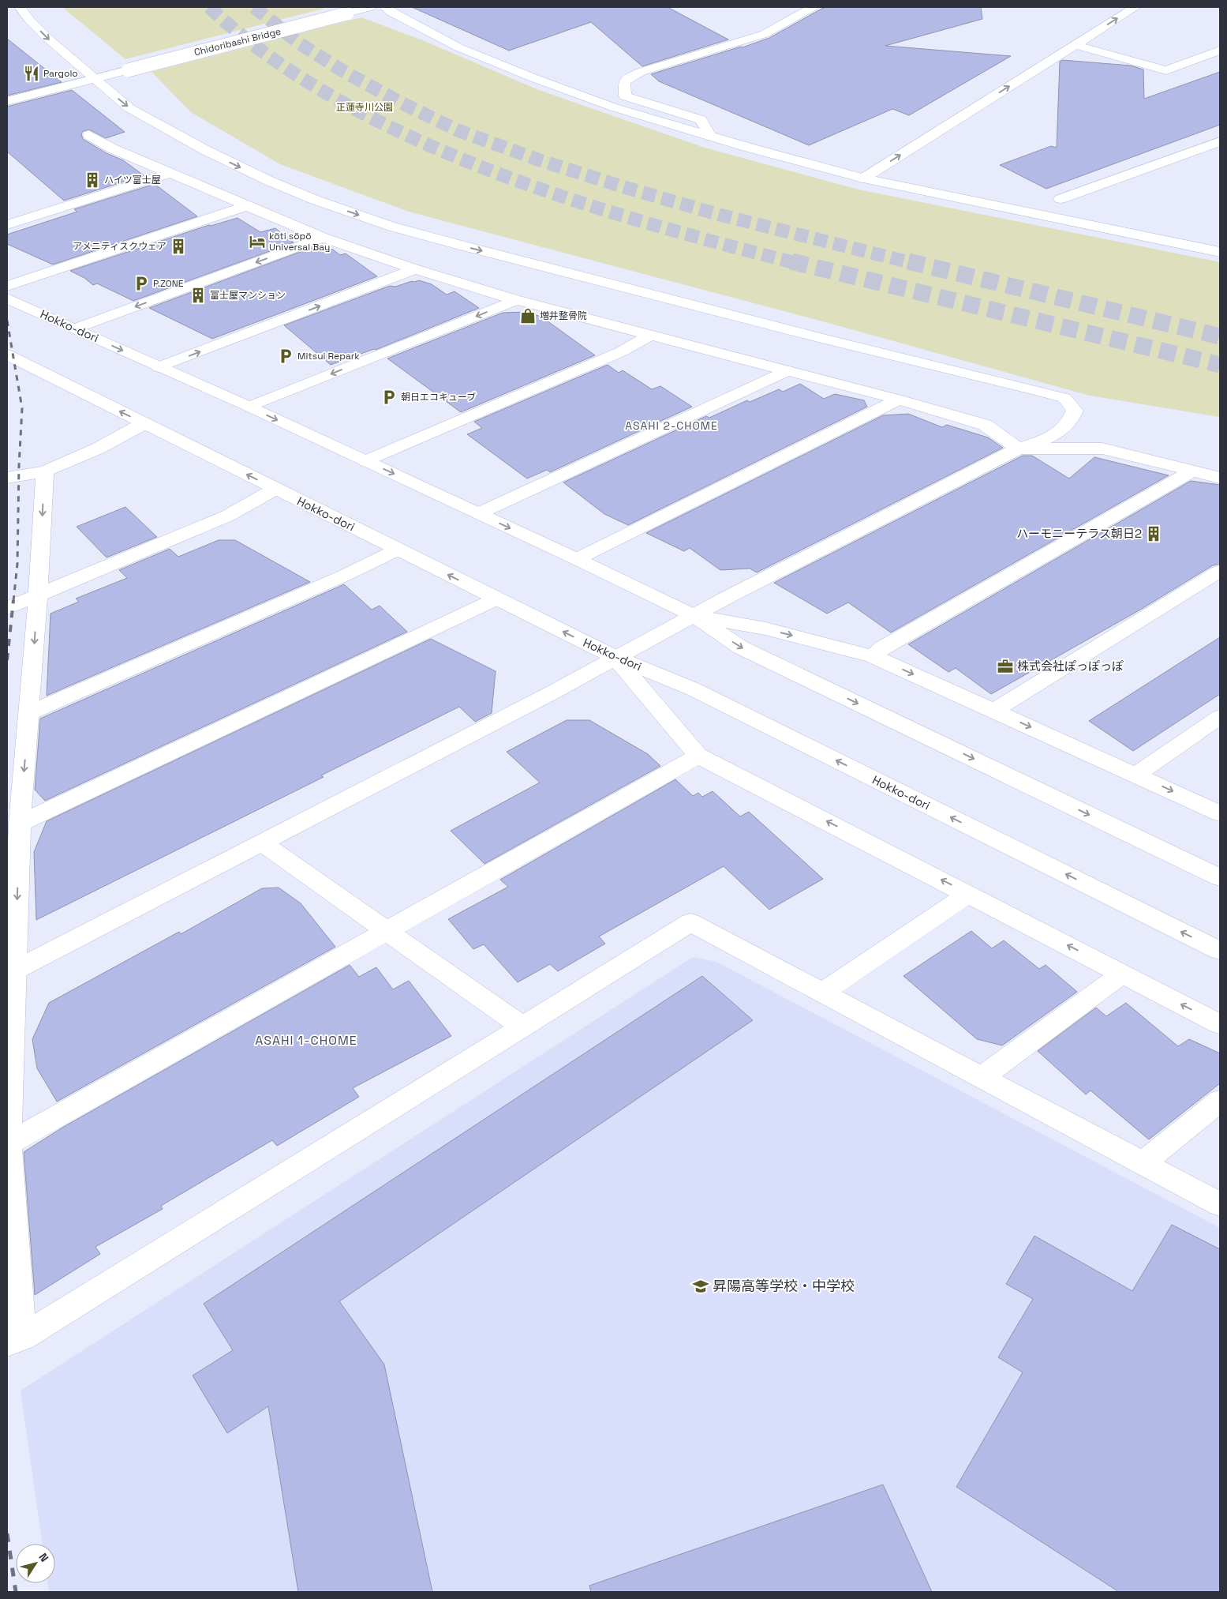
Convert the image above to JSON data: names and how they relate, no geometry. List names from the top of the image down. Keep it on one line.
{"streets":{"street":["Chidoribashi Bridge","Hokko-dori"]},"districts":["ASAHI 2-CHOME","ASAHI 1-CHOME"],"parks":["正蓮寺川公園"],"places":{"restaurant":["Pargolo"],"building":["ハイツ富士屋","アメニティスクウェア","富士屋マンション","ハーモニーテラス朝日2"],"hotel":["köti söpö Universal Bay"],"parking":["P.ZONE","Mitsui Repark","朝日エコキューブ"],"shop":["増井整骨院"],"office":["株式会社ぽっぽっぽ"],"school or university":["昇陽高等学校・中学校"]},"north":"top right"}
